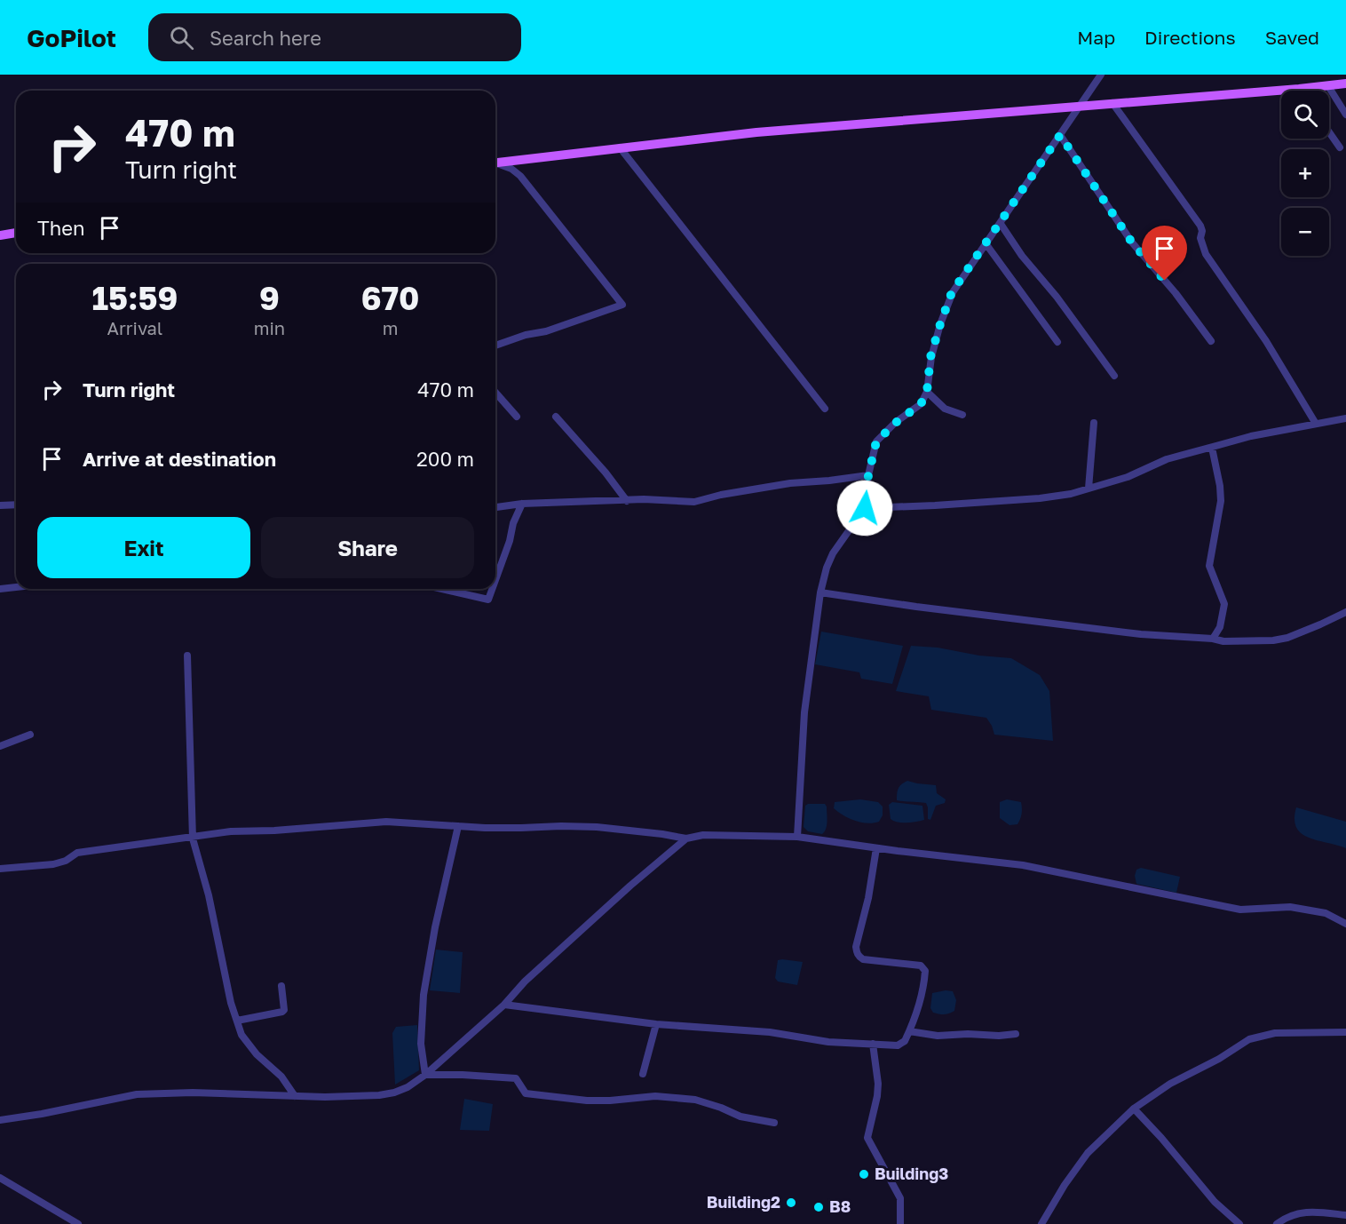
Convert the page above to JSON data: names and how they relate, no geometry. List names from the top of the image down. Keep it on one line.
{"places":["Building3","Building2","B8"],"page":{"header":"GoPilot","search":"Search here","nav":["Map","Directions","Saved"],"map_buttons":["+","−"],"turn":["470 m","Turn right"],"then":"Then","eta":["15:59","Arrival","9","min","670","m"],"list":[{"name":"Turn right","value":"470 m"},{"name":"Arrive at destination","value":"200 m"}],"buttons":["Exit","Share"]}}
